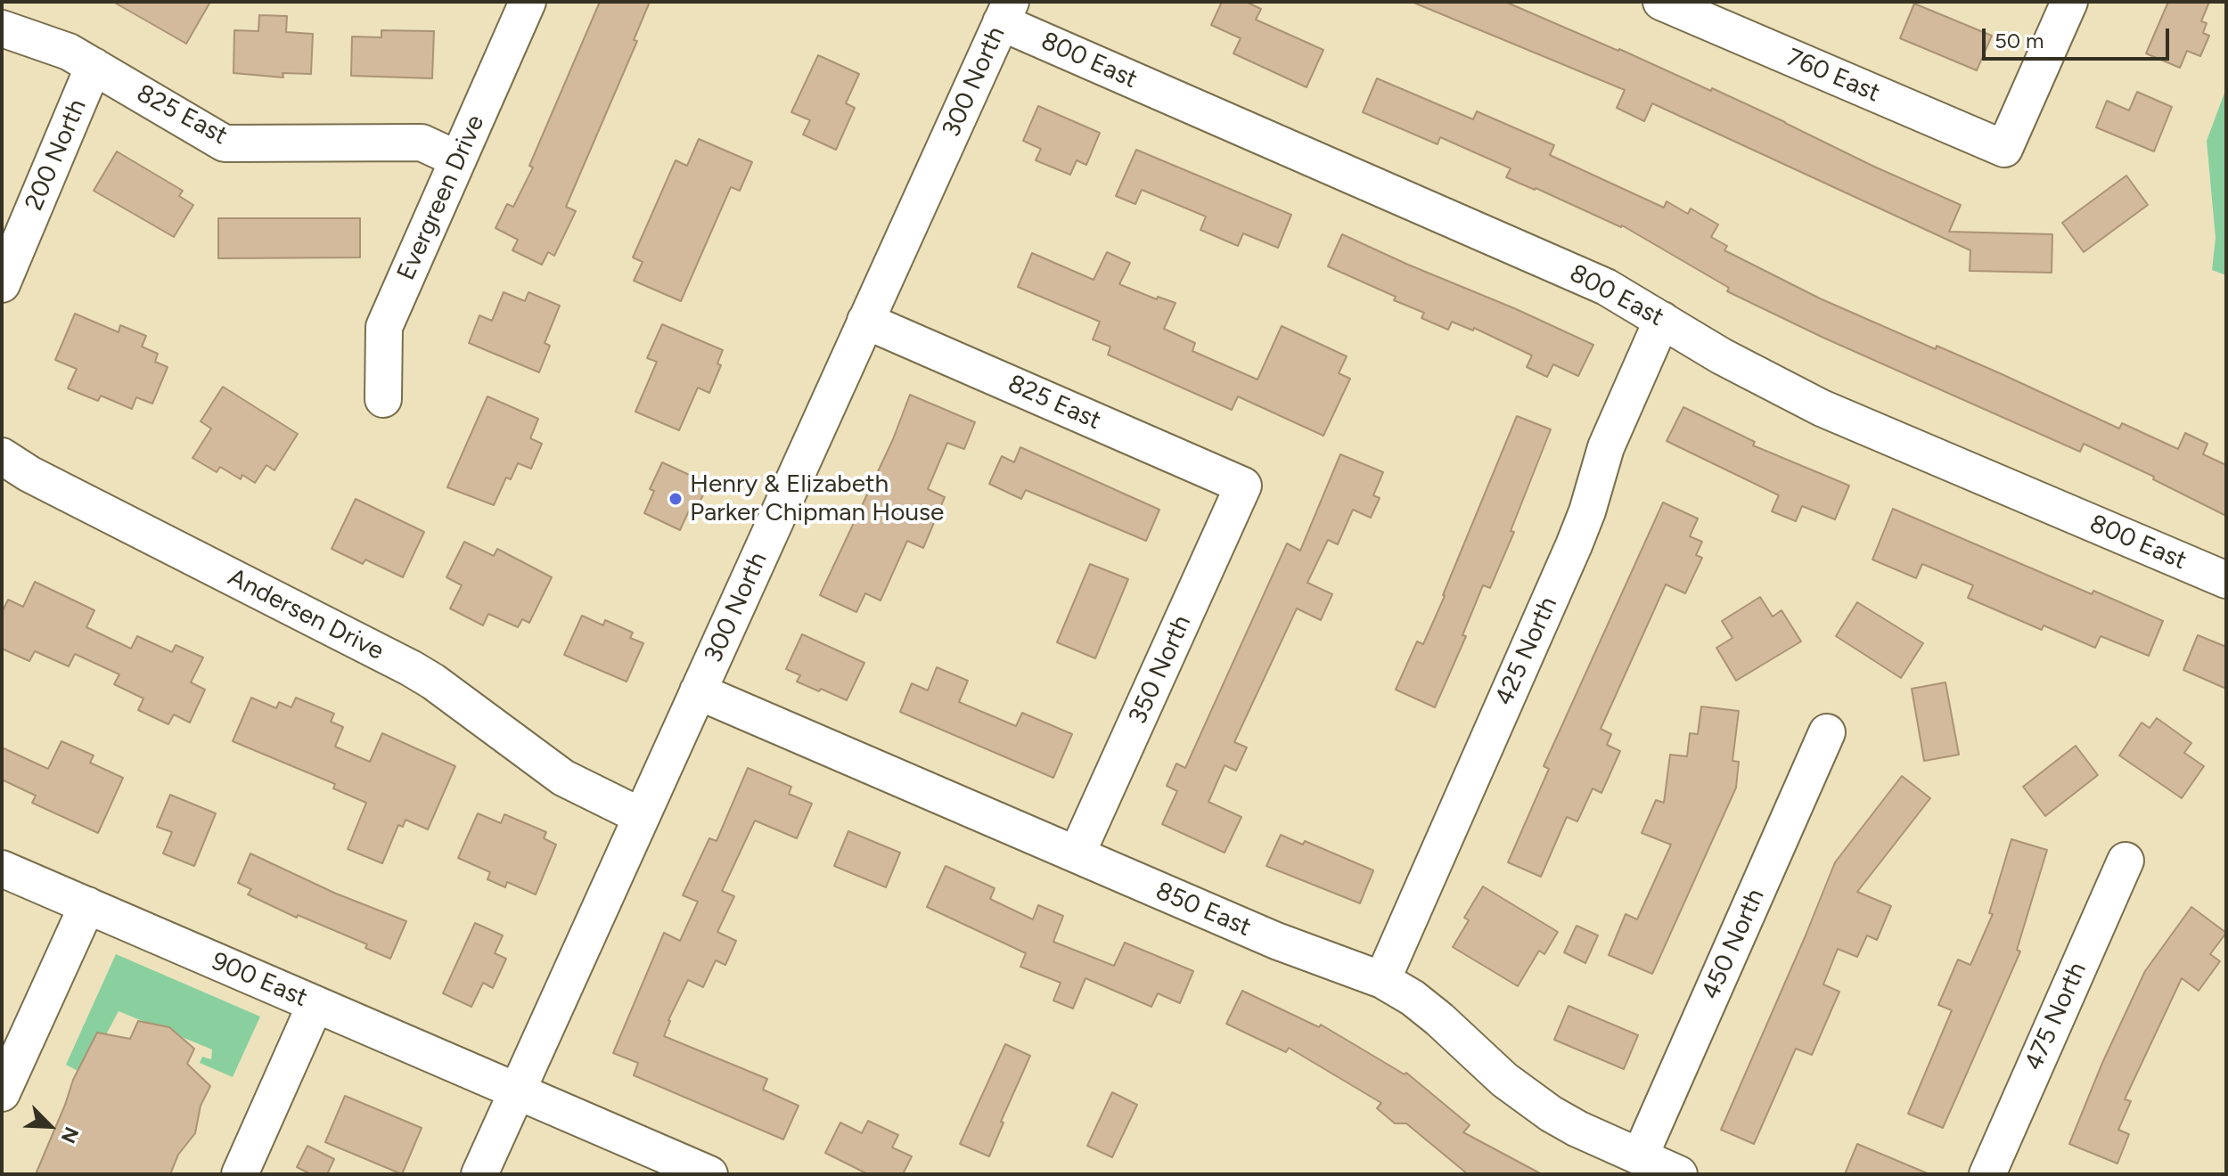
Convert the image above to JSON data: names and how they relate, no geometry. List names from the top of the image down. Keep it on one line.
{"streets":{"street":["800 East","760 East","300 North","825 East","200 North","Evergreen Drive","Andersen Drive","425 North","350 North","850 East","450 North","900 East","475 North"]},"crossings":[["800 East","300 North"],["800 East","425 North"],["300 North","825 East"],["300 North","Andersen Drive"],["300 North","850 East"],["300 North","900 East"],["825 East","200 North"],["825 East","Evergreen Drive"],["825 East","350 North"],["425 North","850 East"],["350 North","850 East"],["850 East","450 North"]],"places":["Henry & Elizabeth Parker Chipman House"],"scale_bar":"50 m","north":"bottom right"}
